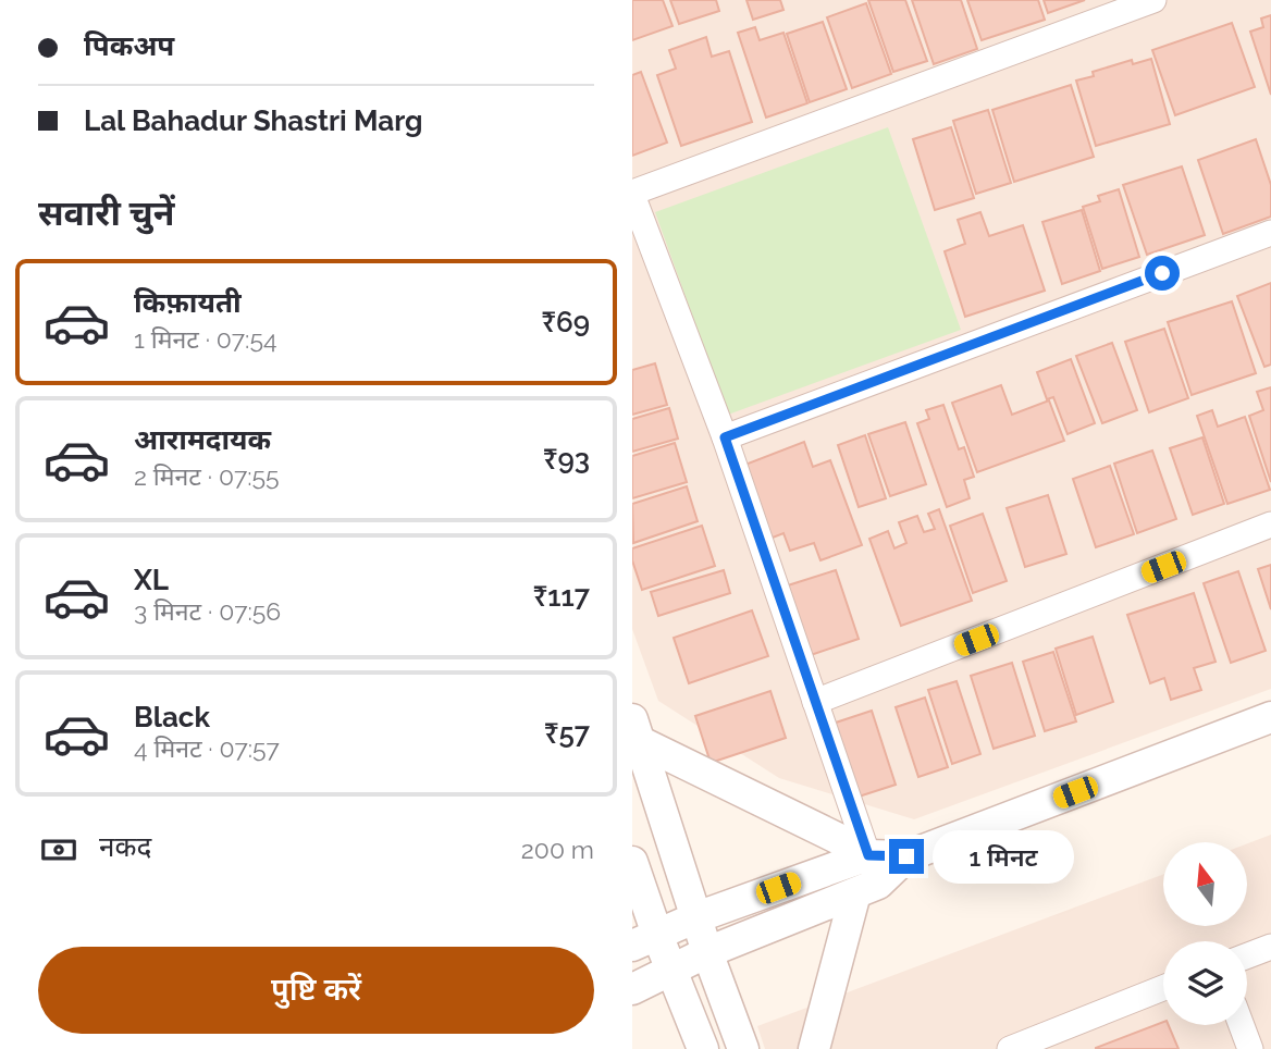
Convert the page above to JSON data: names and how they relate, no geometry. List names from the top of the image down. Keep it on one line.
{"north":"top","page":{"banner":["पिकअप","Lal Bahadur Shastri Marg"],"heading":"सवारी चुनें","list":[{"name":"किफ़ायती","note":"1 मिनट · 07:54","value":"₹69"},{"name":"आरामदायक","note":"2 मिनट · 07:55","value":"₹93"},{"name":"XL","note":"3 मिनट · 07:56","value":"₹117"},{"name":"Black","note":"4 मिनट · 07:57","value":"₹57"}],"pay":["नकद","200 m"],"bubble":"1 मिनट","buttons":"पुष्टि करें"}}
